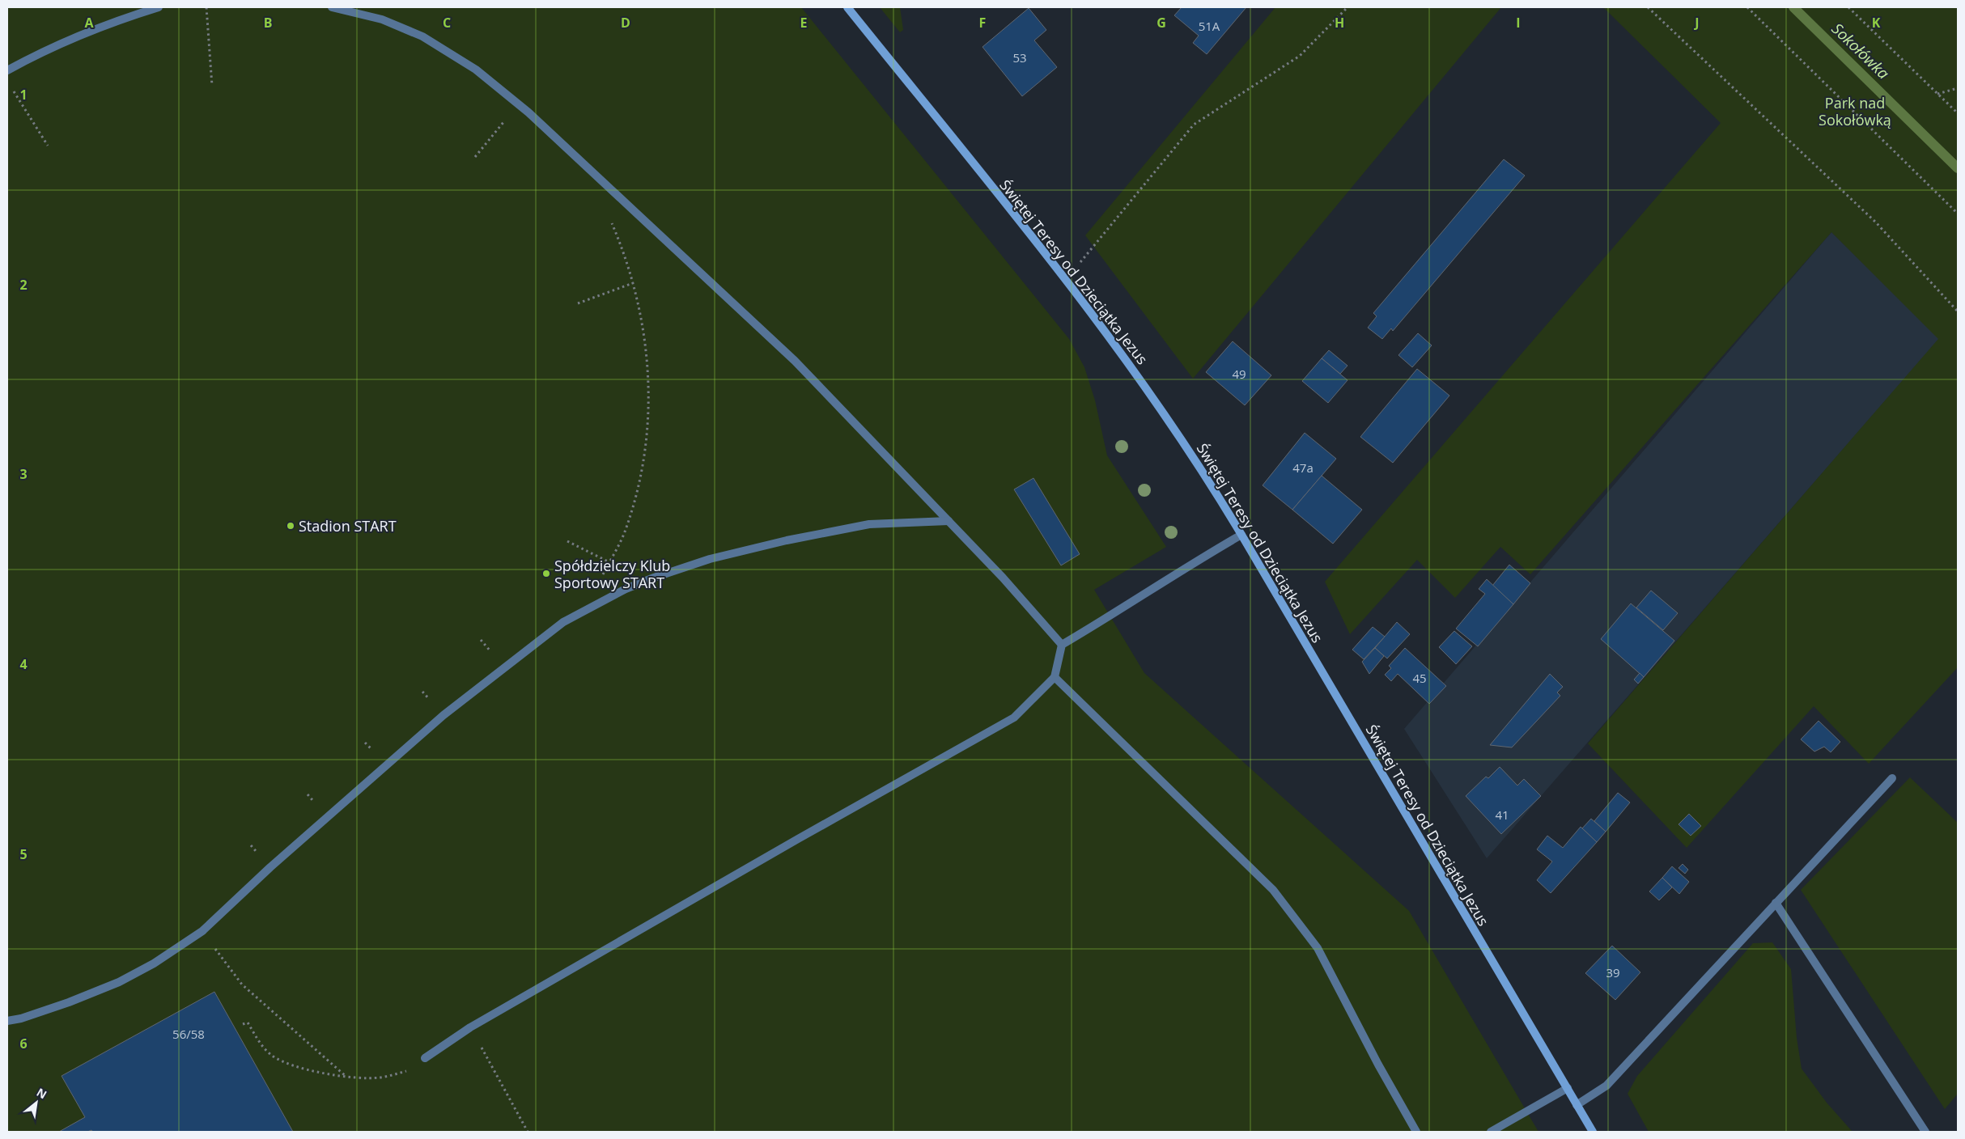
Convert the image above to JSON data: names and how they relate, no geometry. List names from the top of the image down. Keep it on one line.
{"streets":{"street":["Świętej Teresy od Dzieciątka Jezus"]},"water":["Sokołówka"],"parks":["Park nad Sokołówką"],"places":["Stadion START","Spółdzielczy Klub Sportowy START"],"house_numbers":["51A","53","49","47a","45","41","39","56/58"],"north":"top right","grid":{"columns":["A","B","C","D","E","F","G","H","I","J","K"],"rows":["1","2","3","4","5","6"]}}
